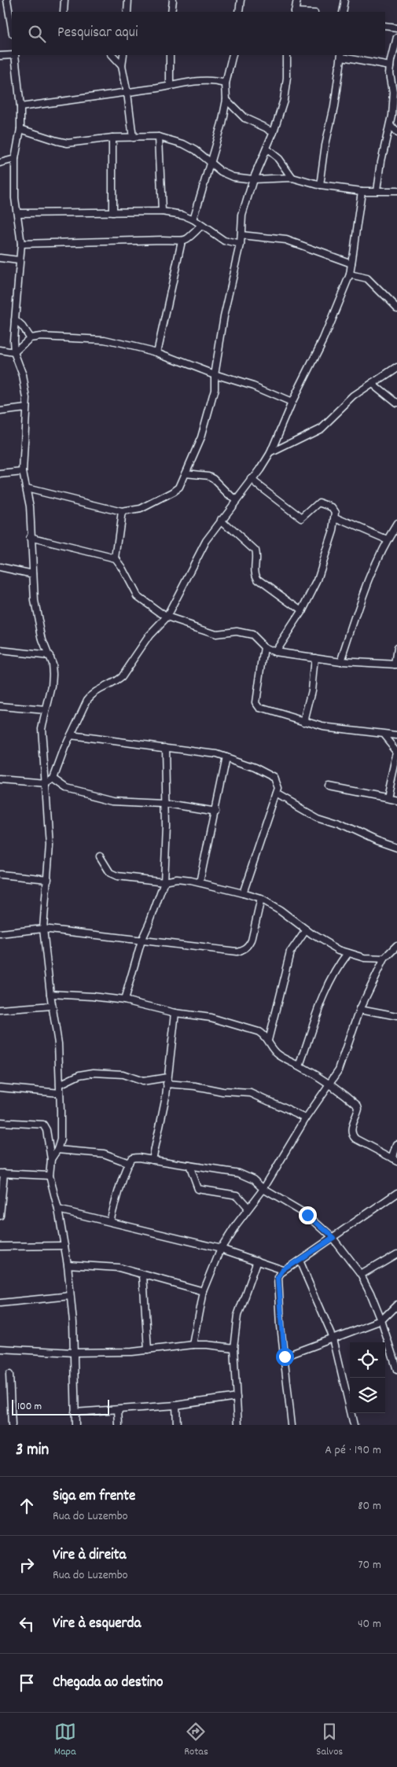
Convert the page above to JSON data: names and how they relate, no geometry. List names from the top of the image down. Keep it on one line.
{"scale_bar":"100 m","page":{"search":"Pesquisar aqui","scale":"100 m","heading":["3 min","A pé · 190 m"],"list":[["Siga em frente","Rua do Luzembo","80 m"],["Vire à direita","Rua do Luzembo","70 m"],["Vire à esquerda","40 m"],"Chegada ao destino"],"nav":["Mapa","Rotas","Salvos"]}}
